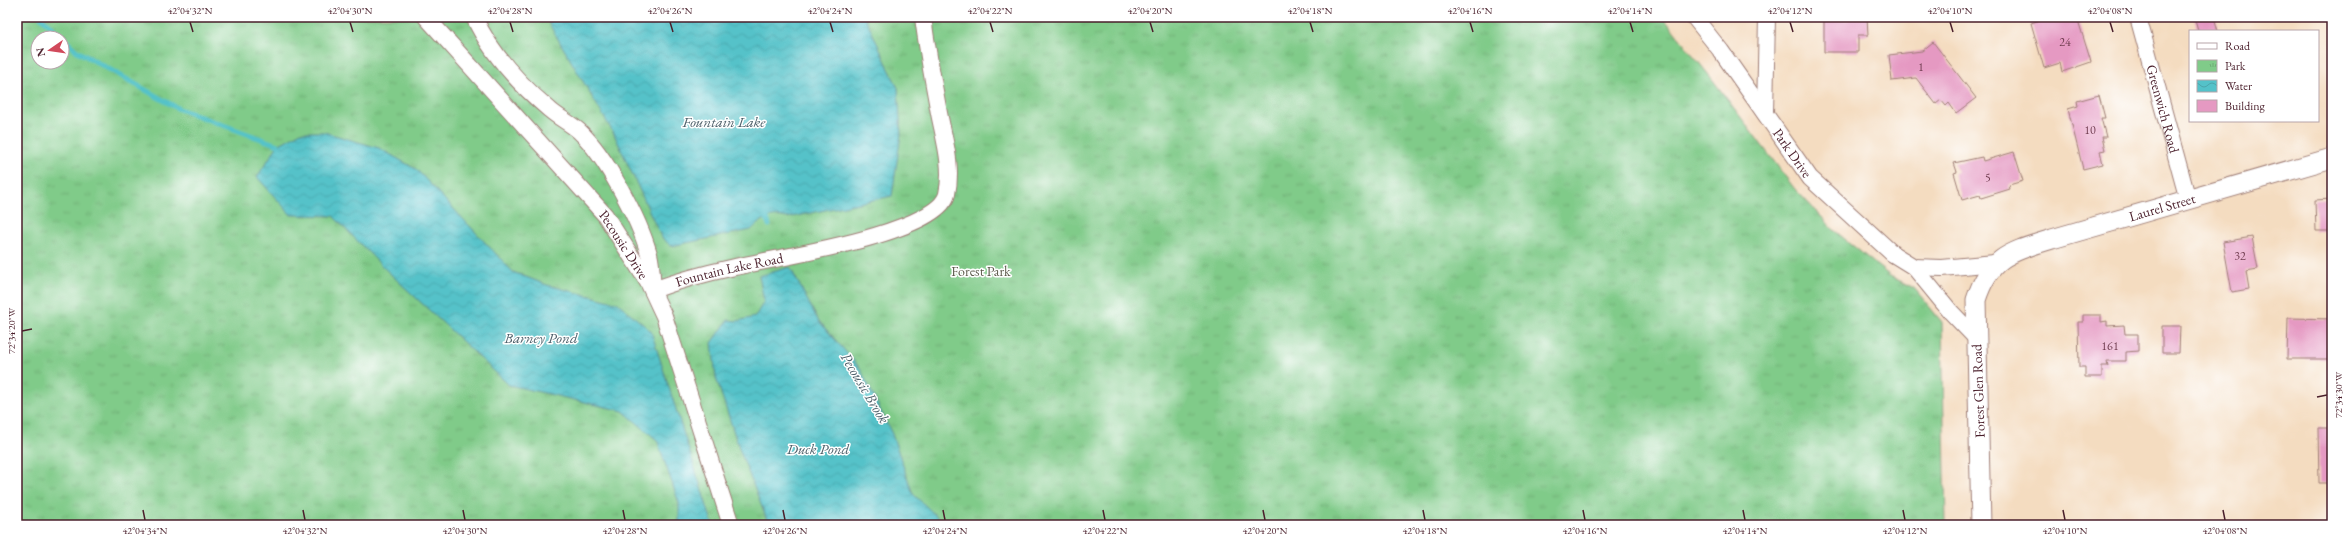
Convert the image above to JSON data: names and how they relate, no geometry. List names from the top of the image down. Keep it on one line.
{"streets":{"street":["Greenwich Road","Park Drive","Laurel Street","Pecousic Drive","Fountain Lake Road","Forest Glen Road"]},"crossings":[["Greenwich Road","Laurel Street"],["Park Drive","Laurel Street"],["Park Drive","Forest Glen Road"],["Laurel Street","Forest Glen Road"],["Pecousic Drive","Fountain Lake Road"]],"water":["Fountain Lake","Barney Pond","Pecousic Brook","Duck Pond"],"parks":["Forest Park"],"house_numbers":["24","1","10","5","32","161"],"legend":["Road","Park","Water","Building"],"north":"left","coordinates":["42°04'32\"N","42°04'30\"N","42°04'28\"N","42°04'26\"N","42°04'24\"N","42°04'22\"N","42°04'20\"N","42°04'18\"N","42°04'16\"N","42°04'14\"N","42°04'12\"N","42°04'10\"N","42°04'08\"N","72°34'20\"W","72°34'30\"W","42°04'34\"N"]}
